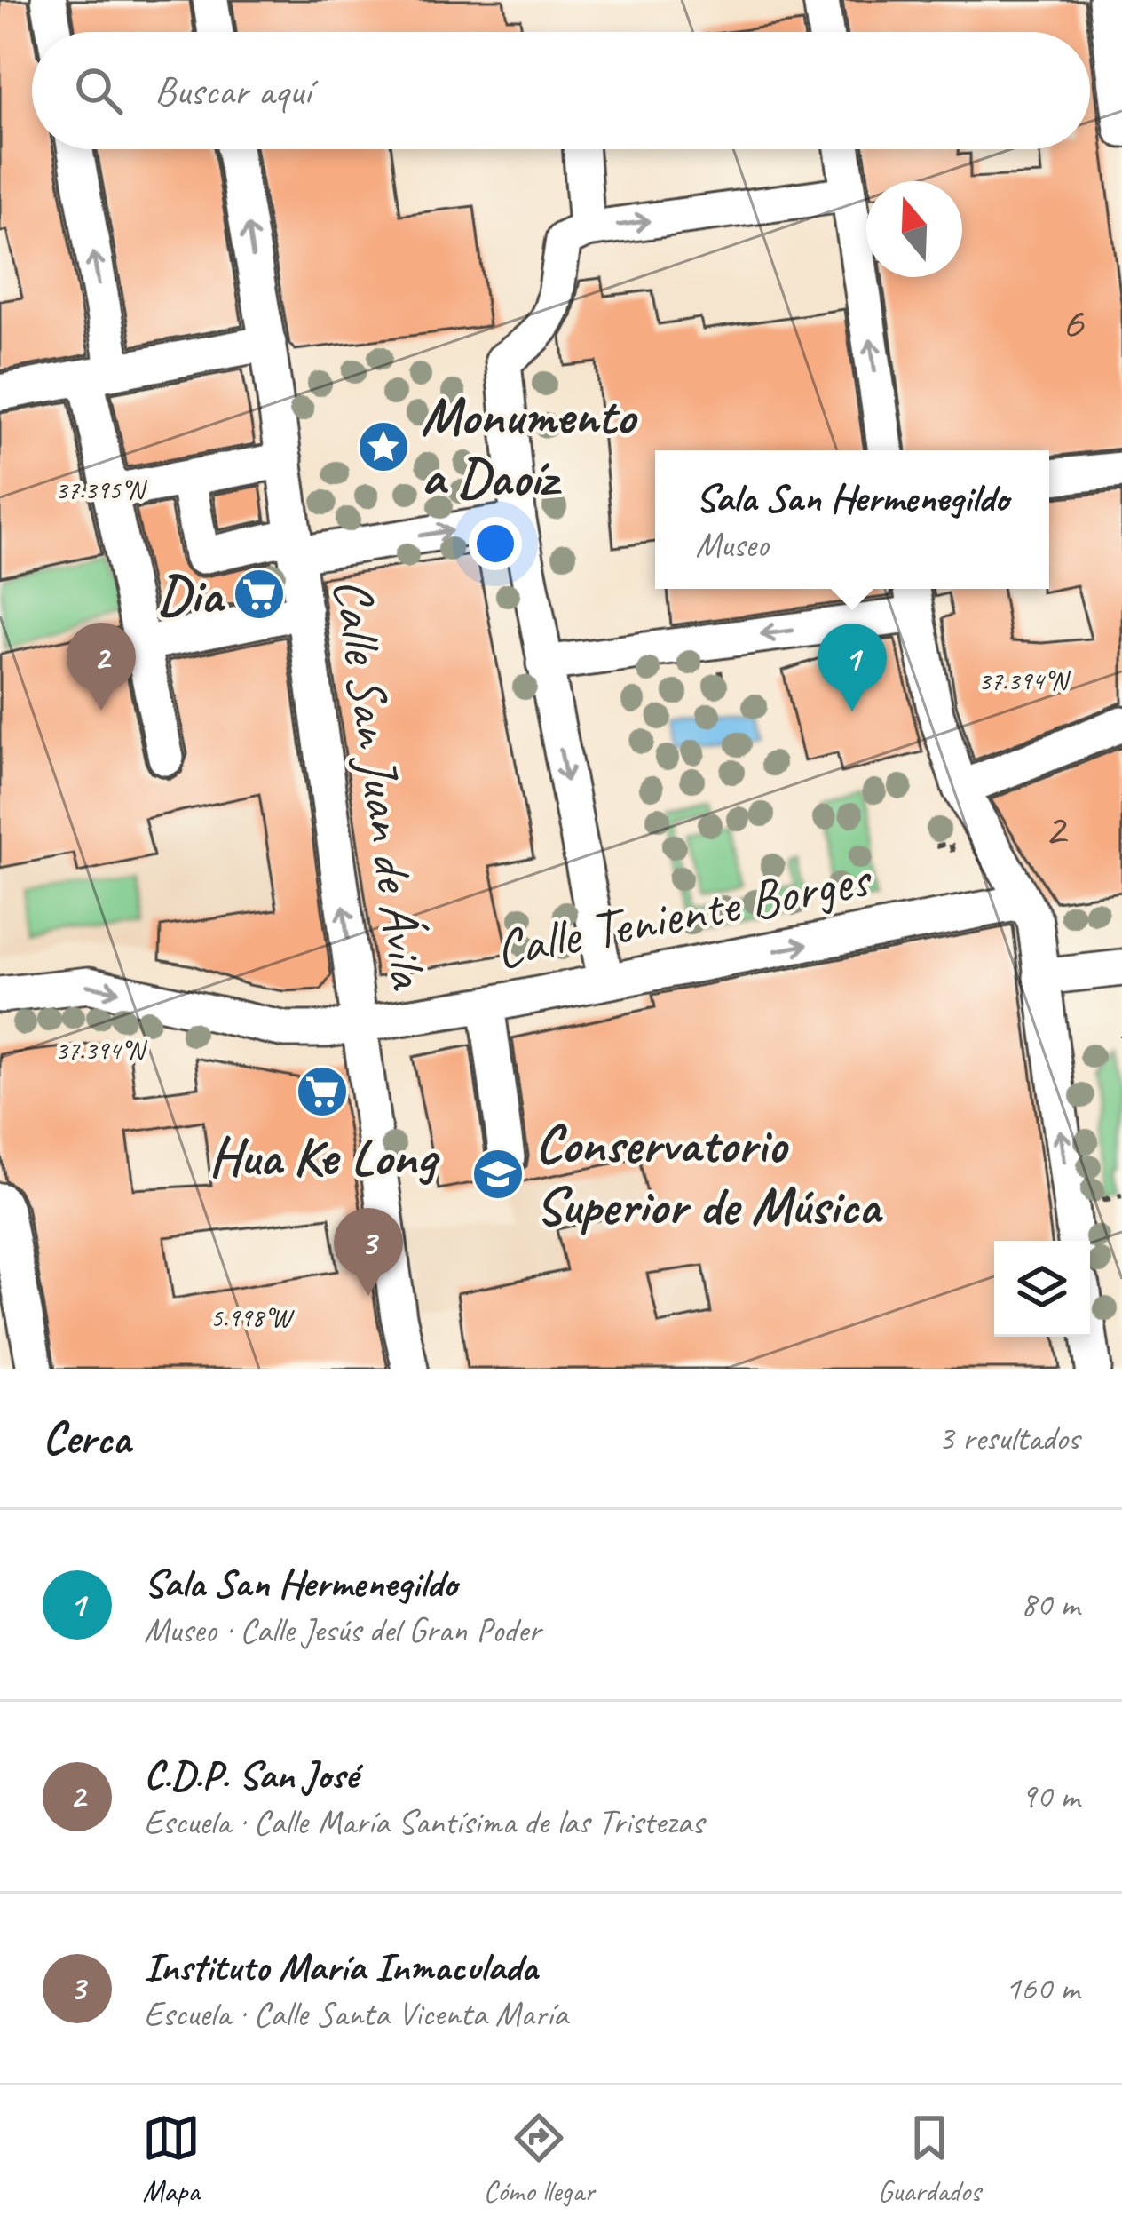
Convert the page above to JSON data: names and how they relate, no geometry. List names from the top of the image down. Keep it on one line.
{"streets":{"street":["Calle San Juan de Ávila","Calle Teniente Borges"]},"crossings":[["Calle San Juan de Ávila","Calle Teniente Borges"]],"one_way":["Calle Teniente Borges"],"places":{"place":["Monumento a Daoíz"],"supermarket":["Dia","Hua Ke Long"],"school or university":["Conservatorio Superior de Música"]},"house_numbers":["6","2"],"north":"top","page":{"search":"Buscar aquí","popup":["Sala San Hermenegildo","Museo"],"pins":["2","1","3"],"heading":["Cerca","3 resultados"],"list":[{"mark":"1","name":"Sala San Hermenegildo","note":"Museo · Calle Jesús del Gran Poder","value":"80 m"},{"mark":"2","name":"C.D.P. San José","note":"Escuela · Calle María Santísima de las Tristezas","value":"90 m"},{"mark":"3","name":"Instituto María Inmaculada","note":"Escuela · Calle Santa Vicenta María","value":"160 m"}],"nav":["Mapa","Cómo llegar","Guardados"]},"coordinates":["37.395°N","37.394°N","5.998°W"]}
